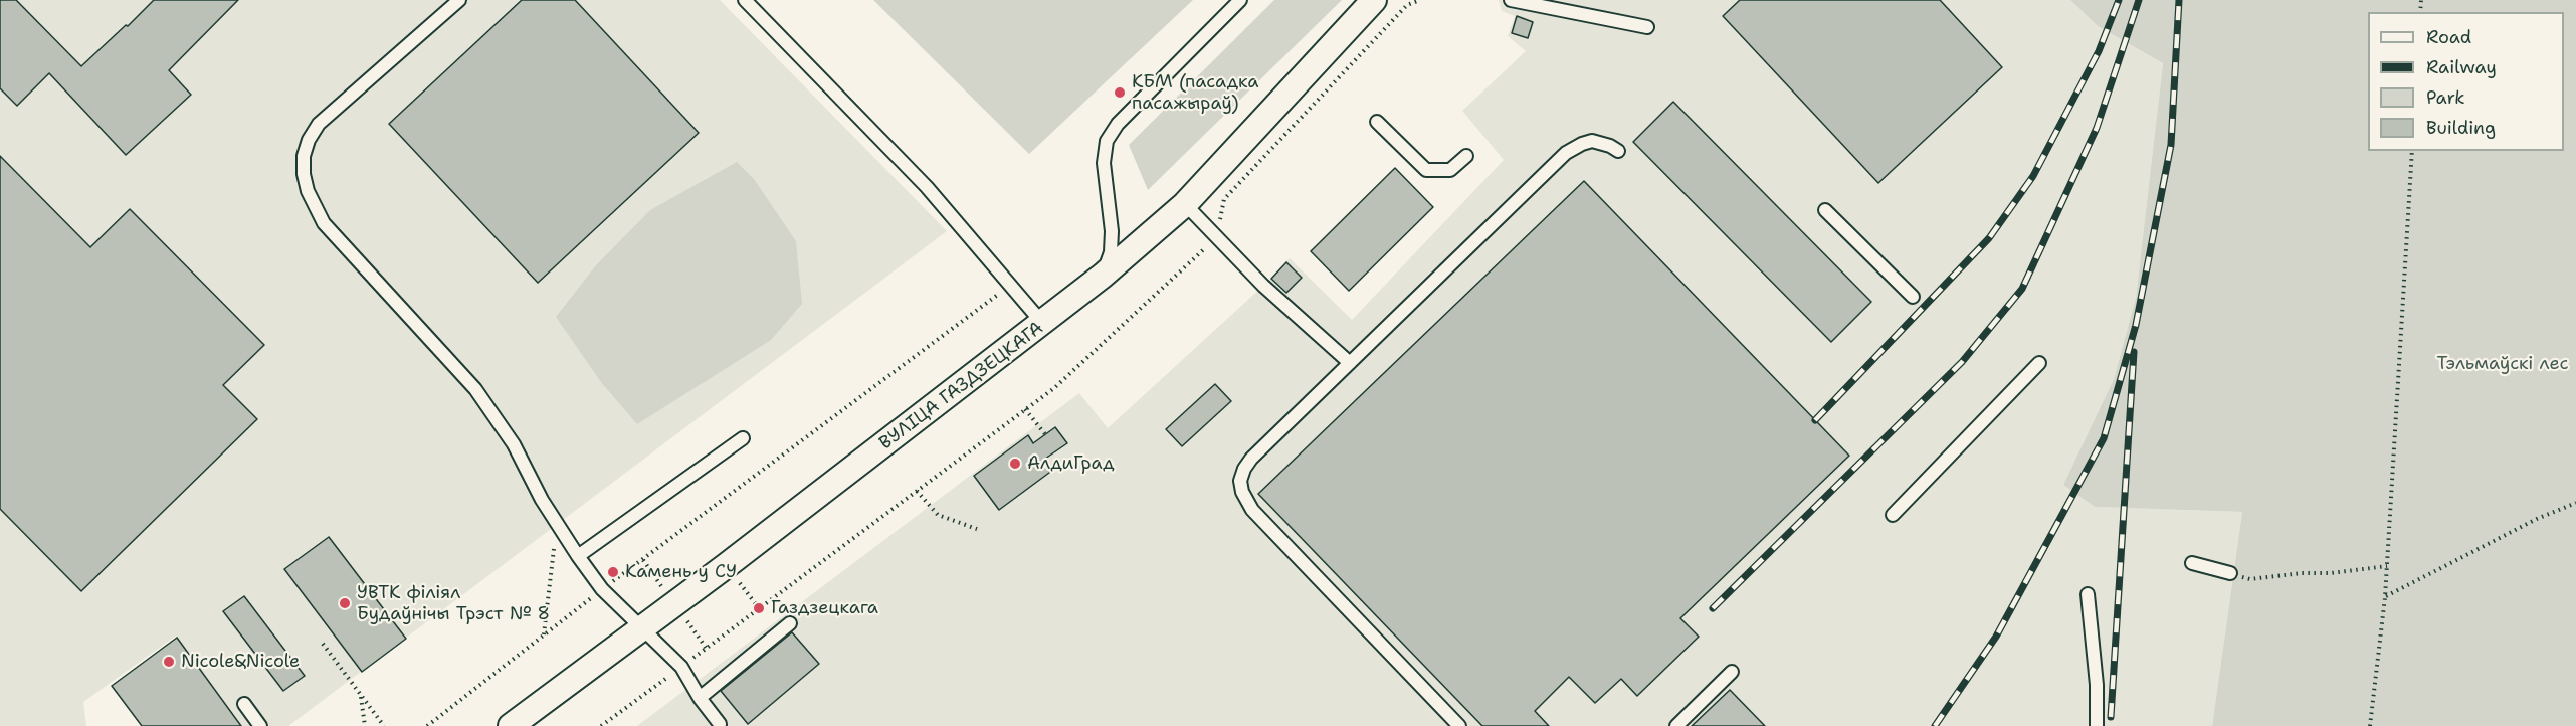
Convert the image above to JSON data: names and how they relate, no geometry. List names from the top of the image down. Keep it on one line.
{"streets":{"street":["ВУЛІЦА ГАЗДЗЕЦКАГА"]},"parks":["Тэльмаўскі лес"],"places":["КБМ (пасадка пасажыраў)","АлдиГрад","Камень у СУ","УВТК філіял Будаўнічы Трэст № 8","Газдзецкага","Nicole&Nicole"],"legend":["Road","Railway","Park","Building"]}
